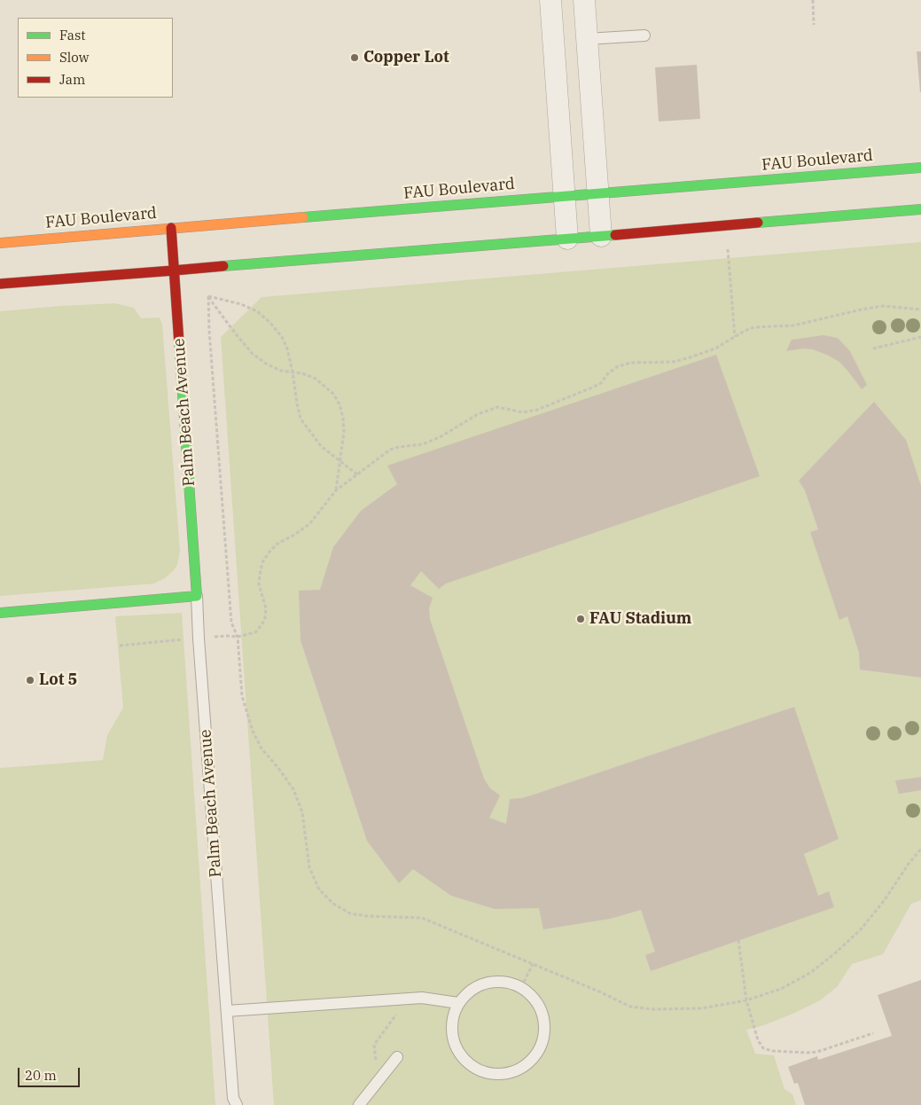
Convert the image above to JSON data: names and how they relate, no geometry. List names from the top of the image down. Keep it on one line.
{"streets":{"street":["FAU Boulevard","Palm Beach Avenue"]},"crossings":[["FAU Boulevard","Palm Beach Avenue"]],"places":["Copper Lot","FAU Stadium","Lot 5"],"legend":["Fast","Slow","Jam"],"scale_bar":"20 m"}
